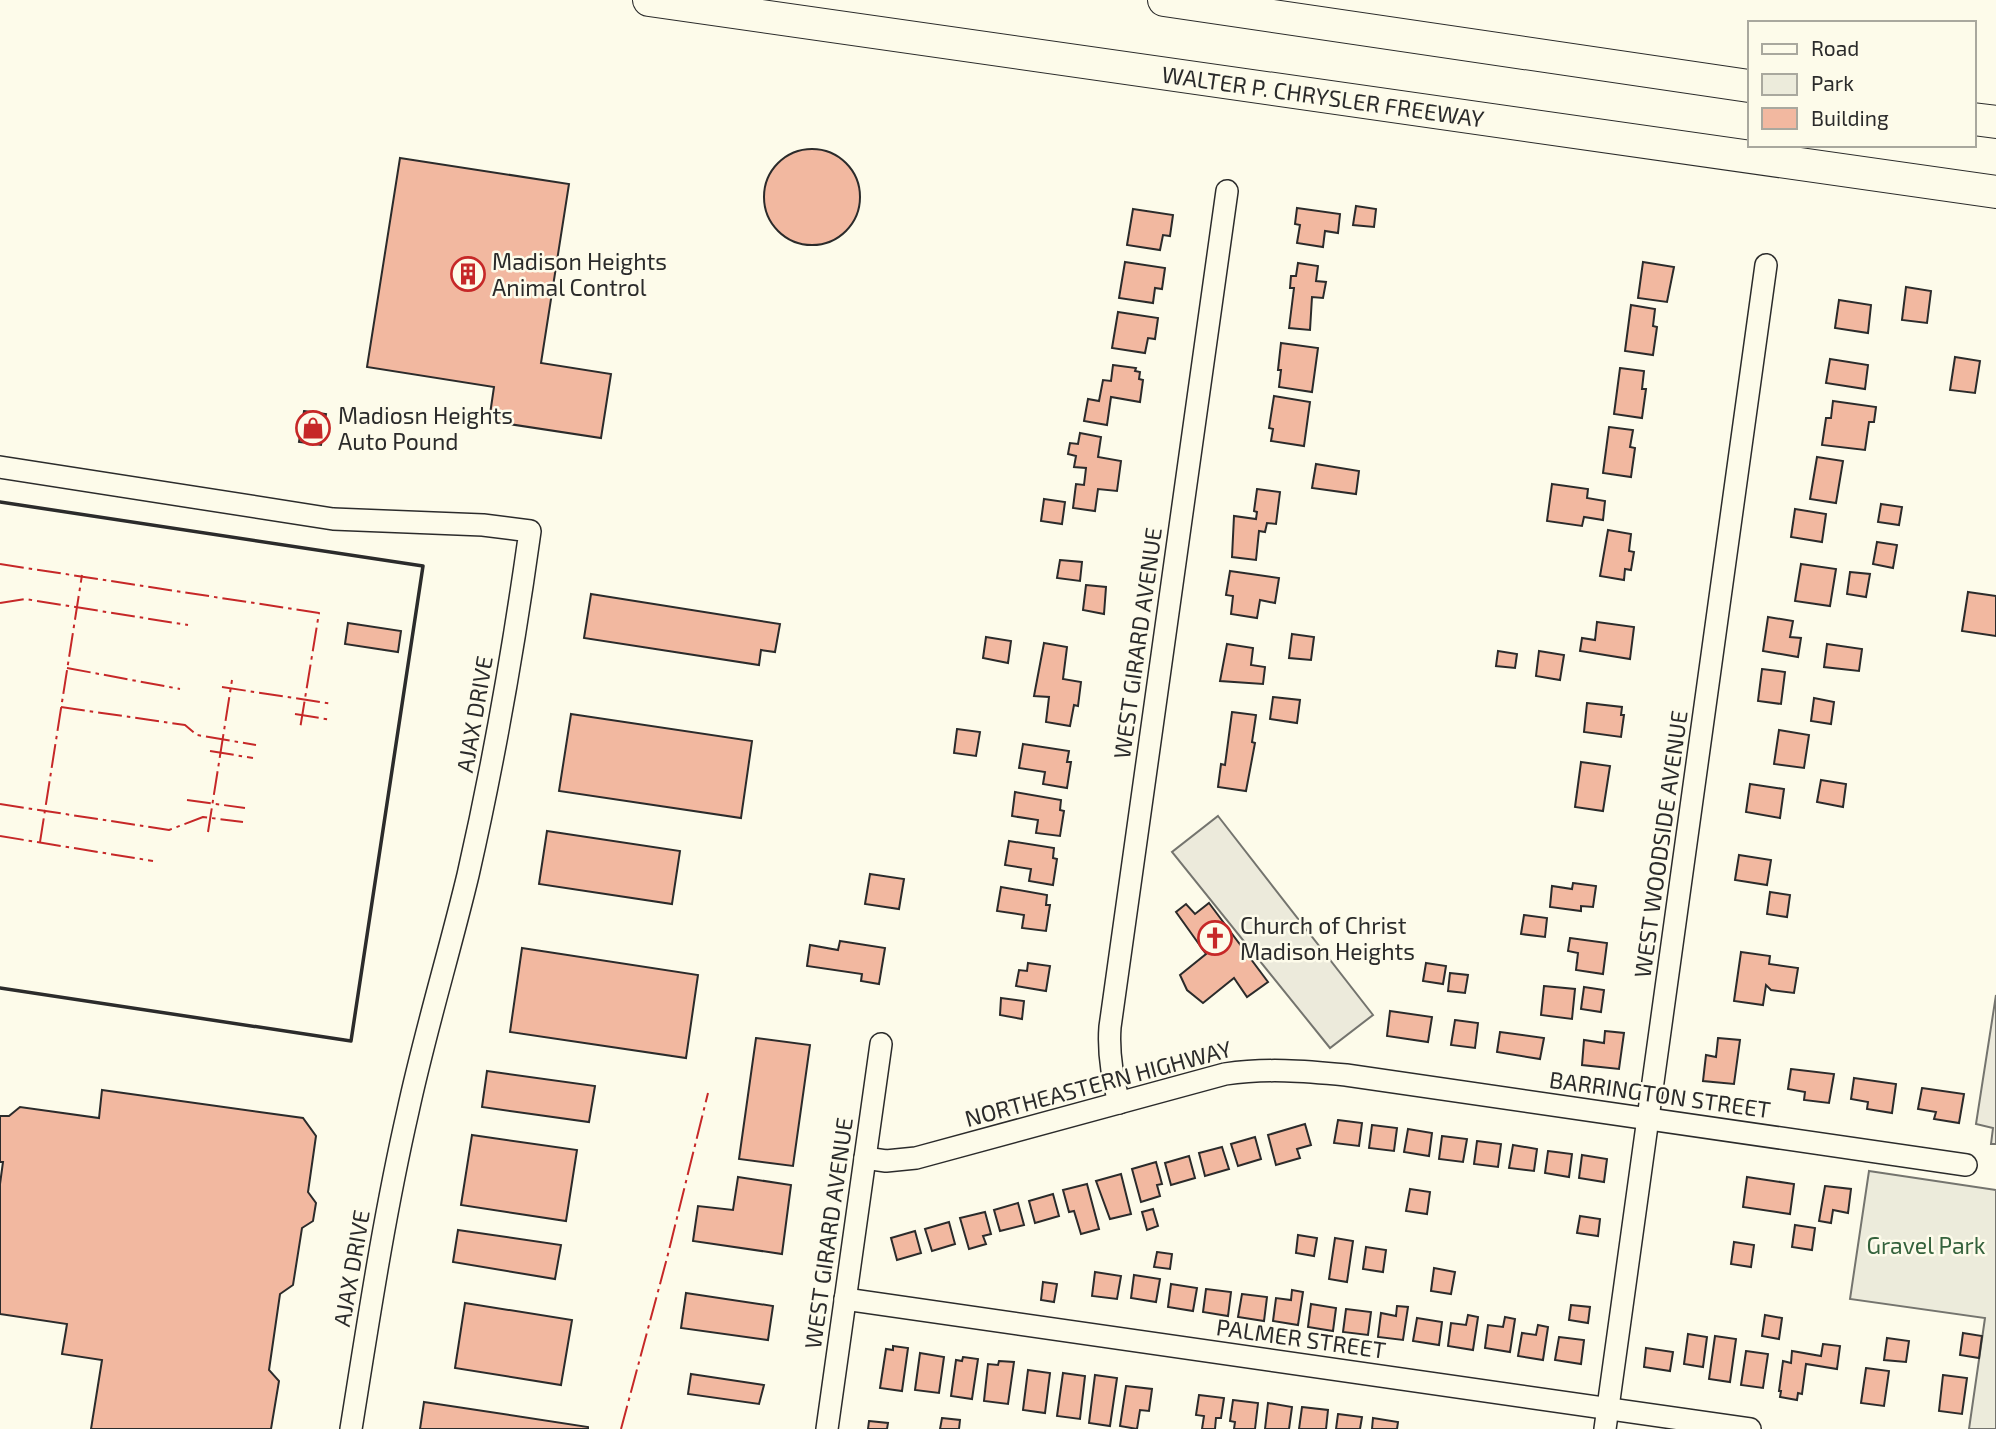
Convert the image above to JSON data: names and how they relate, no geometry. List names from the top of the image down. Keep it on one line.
{"streets":{"highway":["WALTER P. CHRYSLER FREEWAY"],"street":["WEST GIRARD AVENUE","AJAX DRIVE","WEST WOODSIDE AVENUE","NORTHEASTERN HIGHWAY","BARRINGTON STREET","PALMER STREET"]},"crossings":[["WEST GIRARD AVENUE","NORTHEASTERN HIGHWAY"],["WEST GIRARD AVENUE","PALMER STREET"],["WEST WOODSIDE AVENUE","BARRINGTON STREET"],["WEST WOODSIDE AVENUE","PALMER STREET"],["NORTHEASTERN HIGHWAY","BARRINGTON STREET"]],"parks":["Gravel Park"],"places":{"building":["Madison Heights Animal Control"],"shop":["Madiosn Heights Auto Pound"],"church":["Church of Christ Madison Heights"]},"legend":["Road","Park","Building"]}
